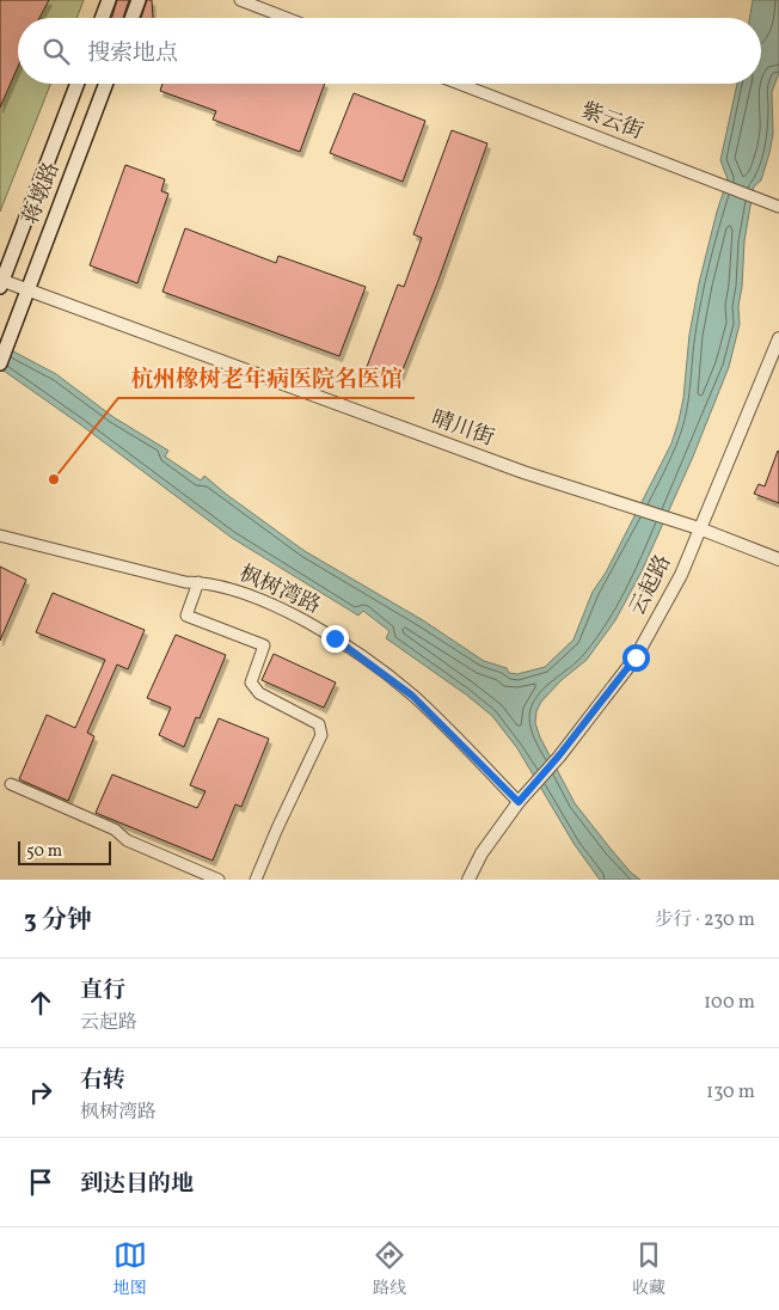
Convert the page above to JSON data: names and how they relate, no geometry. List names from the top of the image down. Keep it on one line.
{"streets":{"main road":["蒋墩路"],"street":["紫云街","晴川街","云起路","枫树湾路"]},"crossings":[["蒋墩路","晴川街"],["晴川街","云起路"],["云起路","枫树湾路"]],"places":["杭州橡树老年病医院名医馆"],"scale_bar":"50 m","page":{"search":"搜索地点","scale":"50 m","heading":["3 分钟","步行 · 230 m"],"list":[["直行","云起路","100 m"],["右转","枫树湾路","130 m"],"到达目的地"],"nav":["地图","路线","收藏"]}}
